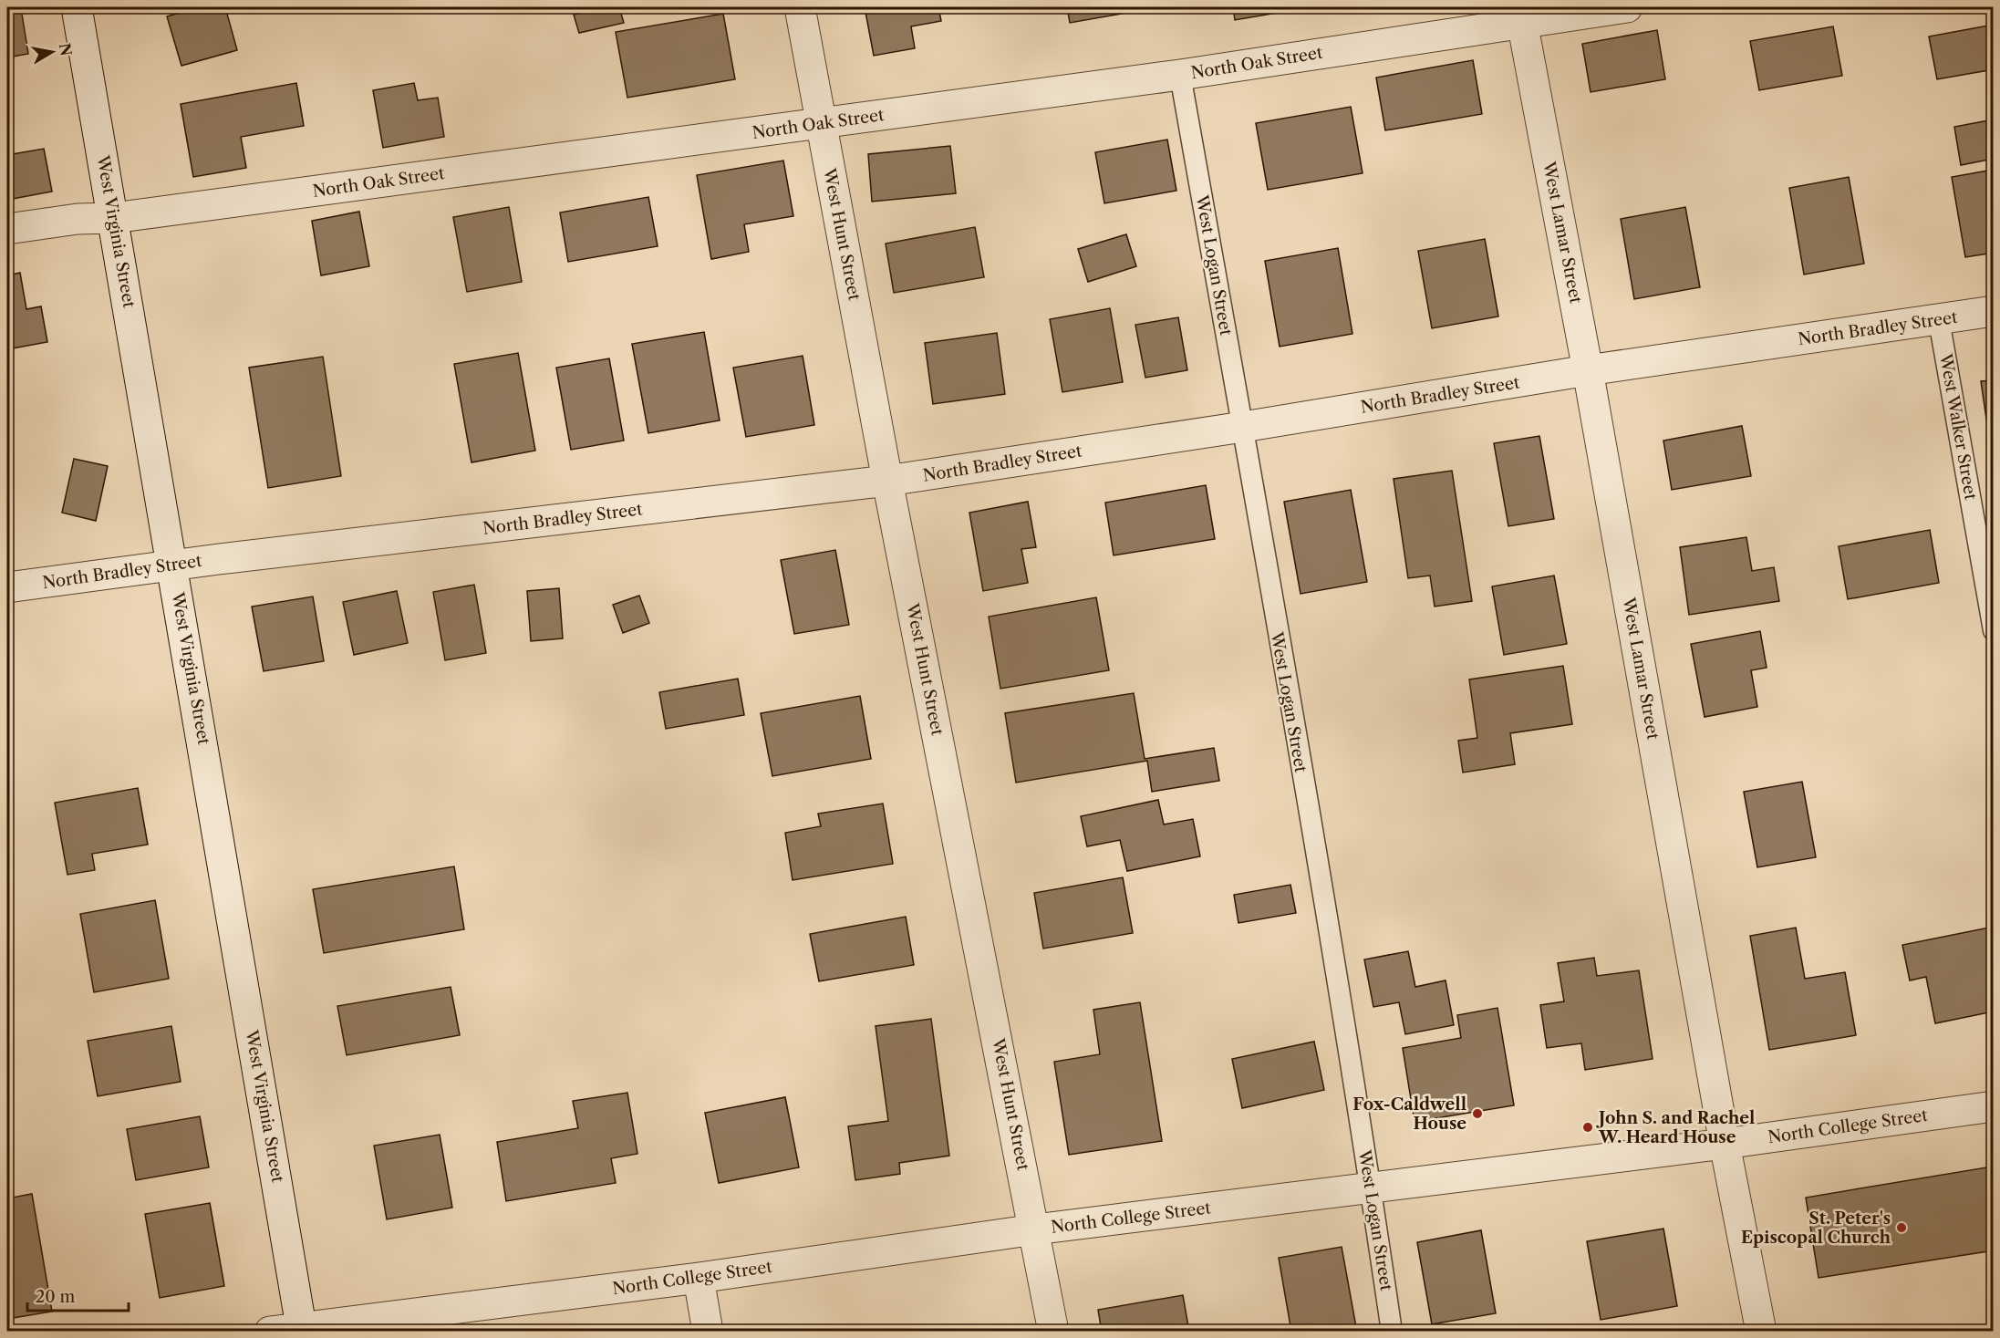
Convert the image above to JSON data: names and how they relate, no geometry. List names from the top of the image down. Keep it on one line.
{"streets":{"street":["North Oak Street","West Virginia Street","West Lamar Street","West Hunt Street","North Bradley Street","North College Street"],"lane":["West Logan Street","West Walker Street"]},"crossings":[["North Oak Street","West Virginia Street"],["North Oak Street","West Lamar Street"],["North Oak Street","West Hunt Street"],["North Oak Street","West Logan Street"],["West Virginia Street","North Bradley Street"],["West Virginia Street","North College Street"],["West Lamar Street","North Bradley Street"],["West Lamar Street","North College Street"],["West Hunt Street","North Bradley Street"],["West Hunt Street","North College Street"],["West Logan Street","North Bradley Street"],["West Logan Street","North College Street"],["North Bradley Street","West Walker Street"]],"places":["Fox-Caldwell House","John S. and Rachel W. Heard House","St. Peter's Episcopal Church"],"scale_bar":"20 m","north":"right"}
